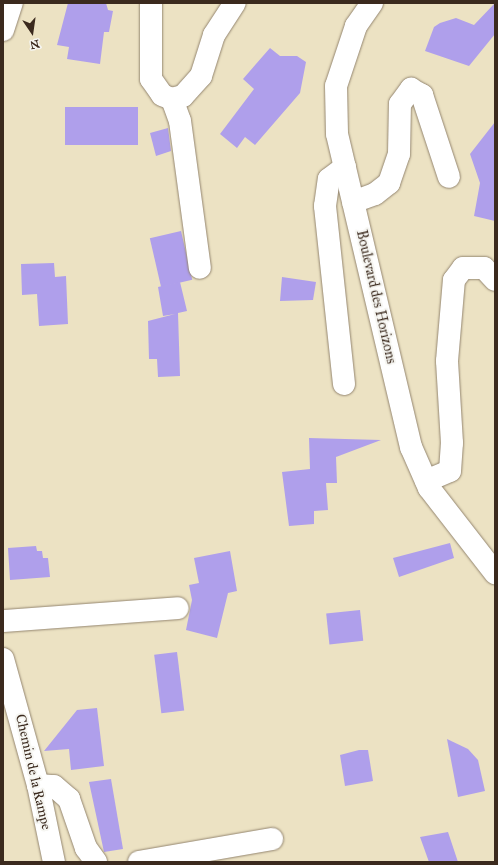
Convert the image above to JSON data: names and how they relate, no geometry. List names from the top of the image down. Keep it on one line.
{"streets":{"street":["Boulevard des Horizons","Chemin de la Rampe"]},"north":"bottom"}
